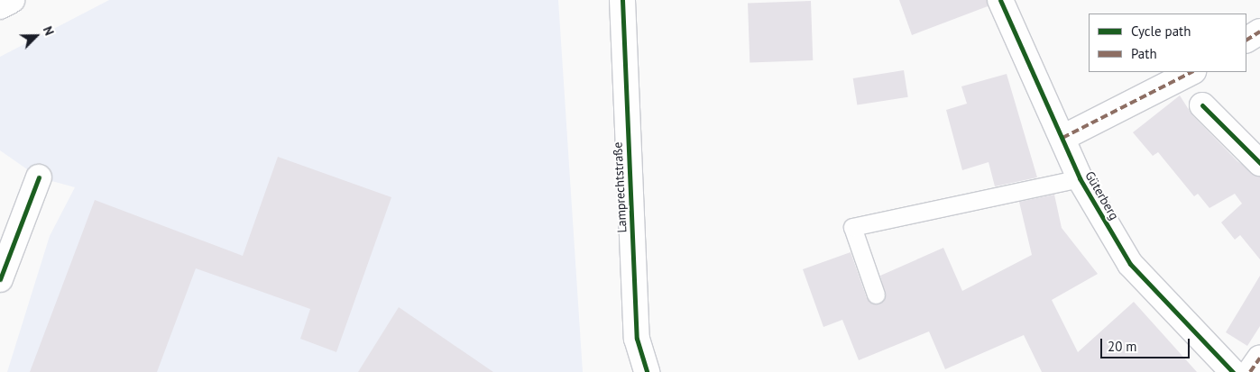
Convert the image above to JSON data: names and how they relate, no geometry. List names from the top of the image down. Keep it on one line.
{"streets":{"street":["Lamprechtstraße","Güterberg"]},"legend":["Cycle path","Path"],"scale_bar":"20 m","north":"top right"}
